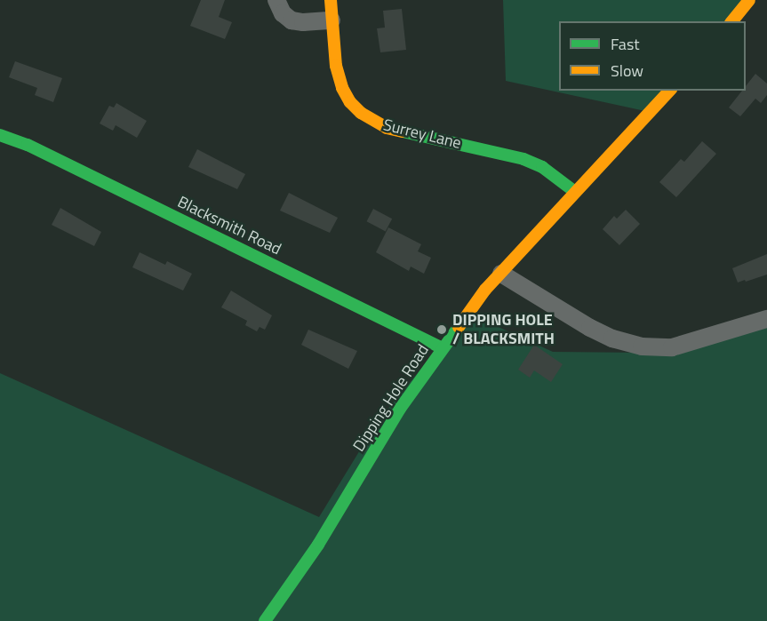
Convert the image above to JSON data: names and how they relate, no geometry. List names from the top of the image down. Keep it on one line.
{"streets":{"street":["Surrey Lane","Blacksmith Road","Dipping Hole Road"]},"crossings":[["Surrey Lane","Dipping Hole Road"],["Blacksmith Road","Dipping Hole Road"]],"places":["DIPPING HOLE / BLACKSMITH"],"legend":["Fast","Slow"]}
